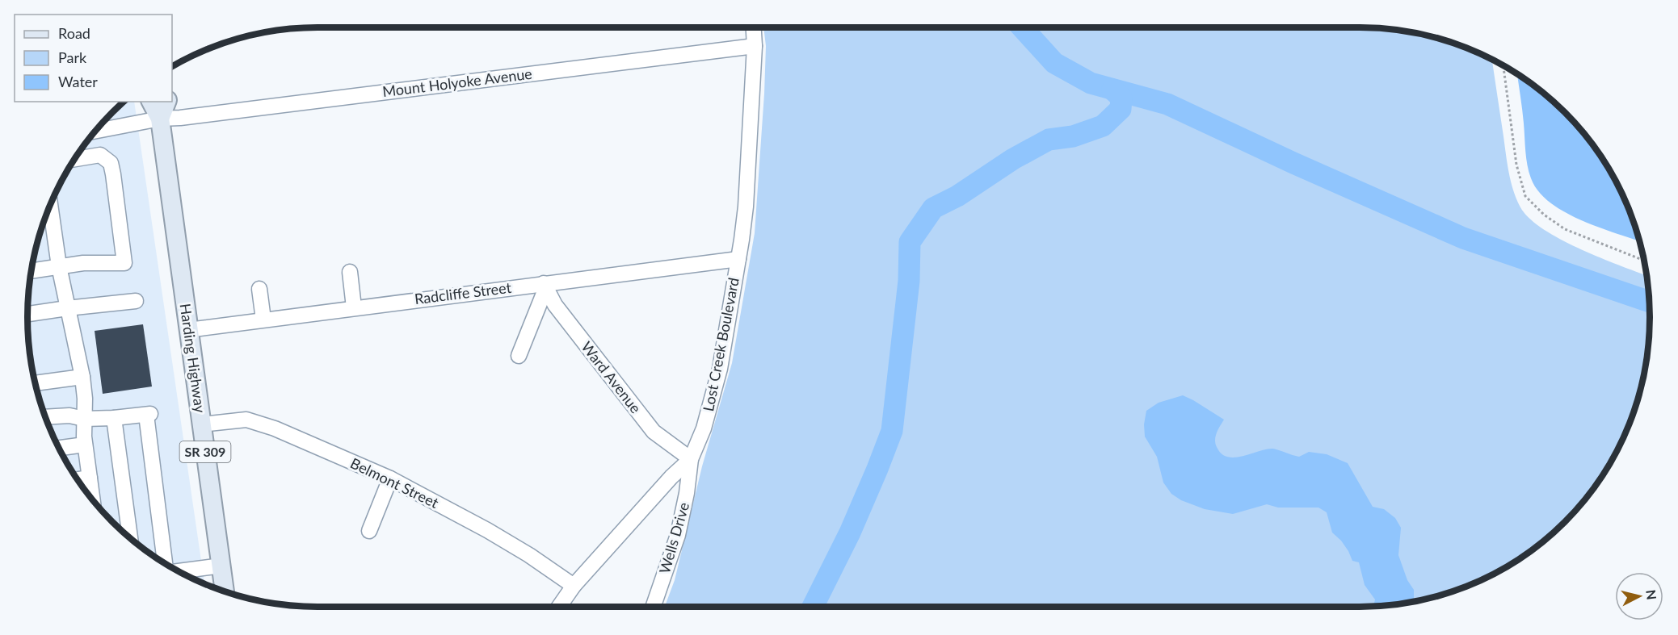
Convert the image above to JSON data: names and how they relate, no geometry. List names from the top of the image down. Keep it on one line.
{"streets":{"main road":["Harding Highway","SR 309"],"street":["Mount Holyoke Avenue","Radcliffe Street","Lost Creek Boulevard","Ward Avenue","Belmont Street","Wells Drive"]},"crossings":[["Mount Holyoke Avenue","Lost Creek Boulevard"],["Mount Holyoke Avenue","Harding Highway"],["Radcliffe Street","Lost Creek Boulevard"],["Radcliffe Street","Harding Highway"],["Radcliffe Street","Ward Avenue"],["Lost Creek Boulevard","Ward Avenue"],["Lost Creek Boulevard","Belmont Street"],["Lost Creek Boulevard","Wells Drive"],["Harding Highway","Belmont Street"],["Ward Avenue","Wells Drive"]],"legend":["Road","Park","Water"],"north":"right"}
